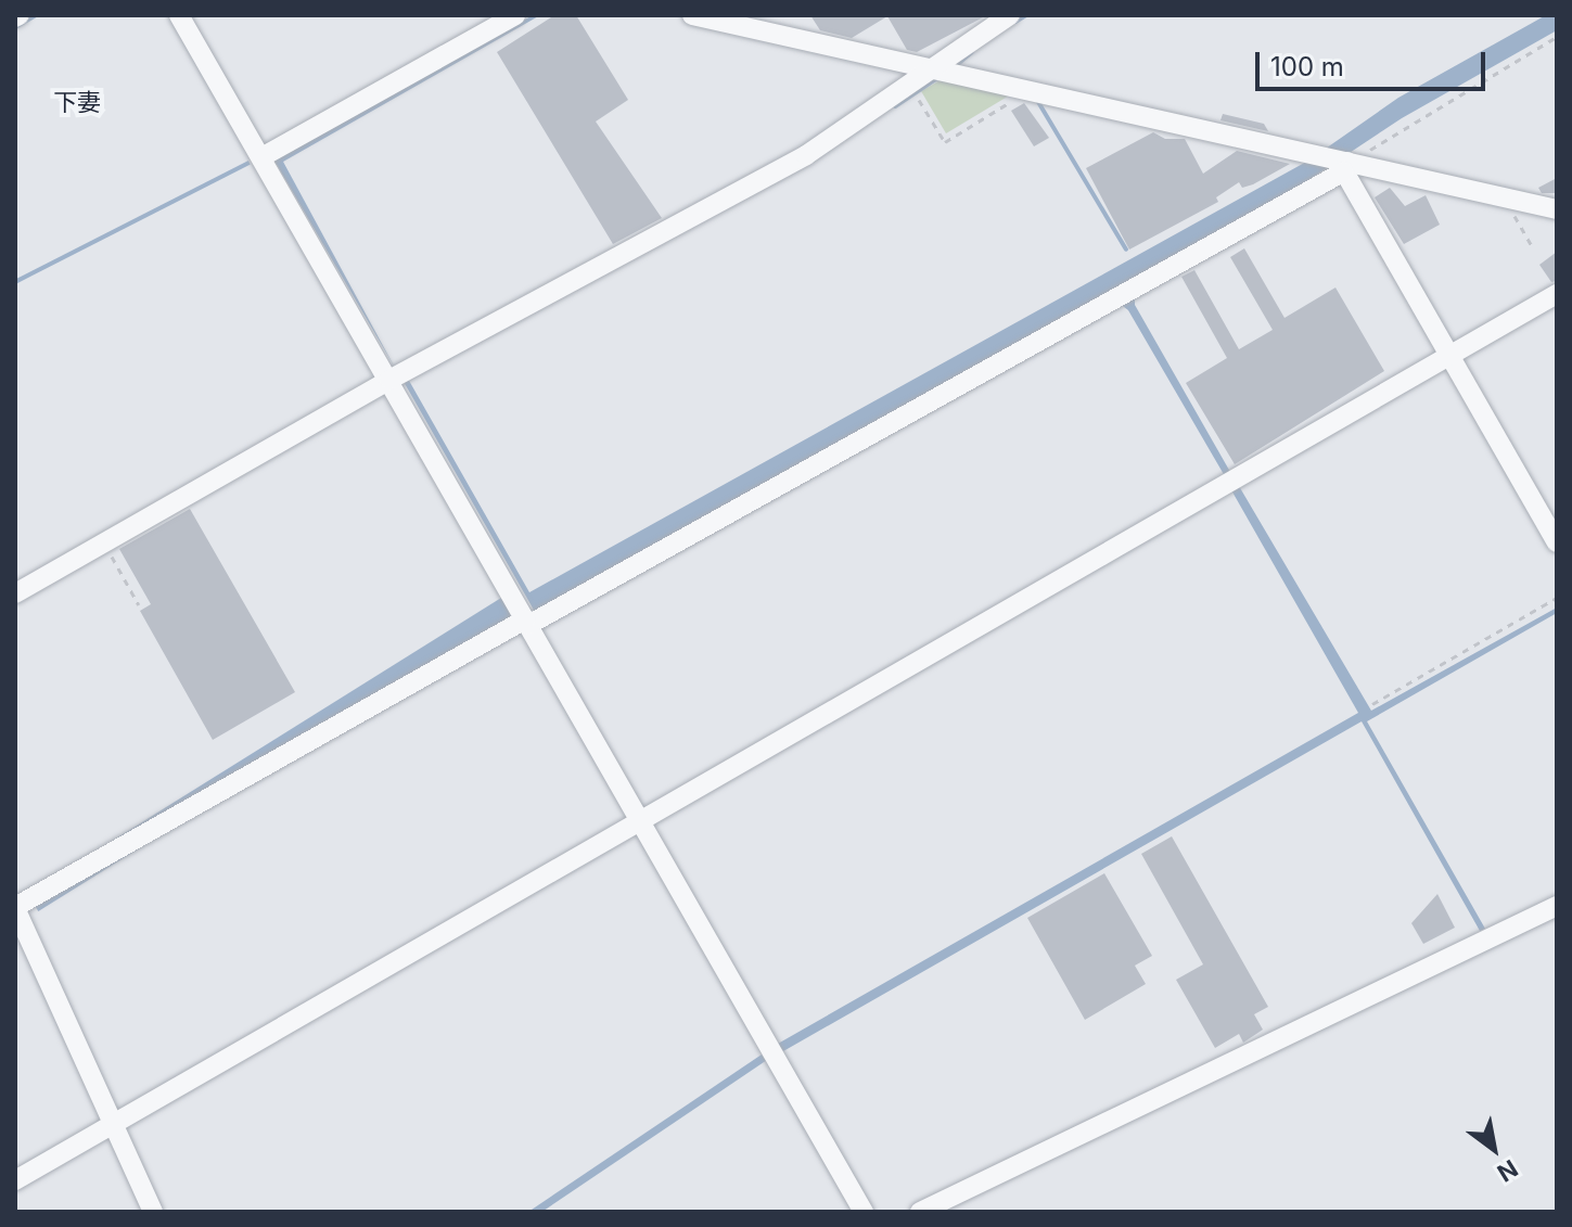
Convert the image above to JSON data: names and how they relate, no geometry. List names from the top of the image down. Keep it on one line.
{"districts":["下妻"],"scale_bar":"100 m","north":"bottom right"}
